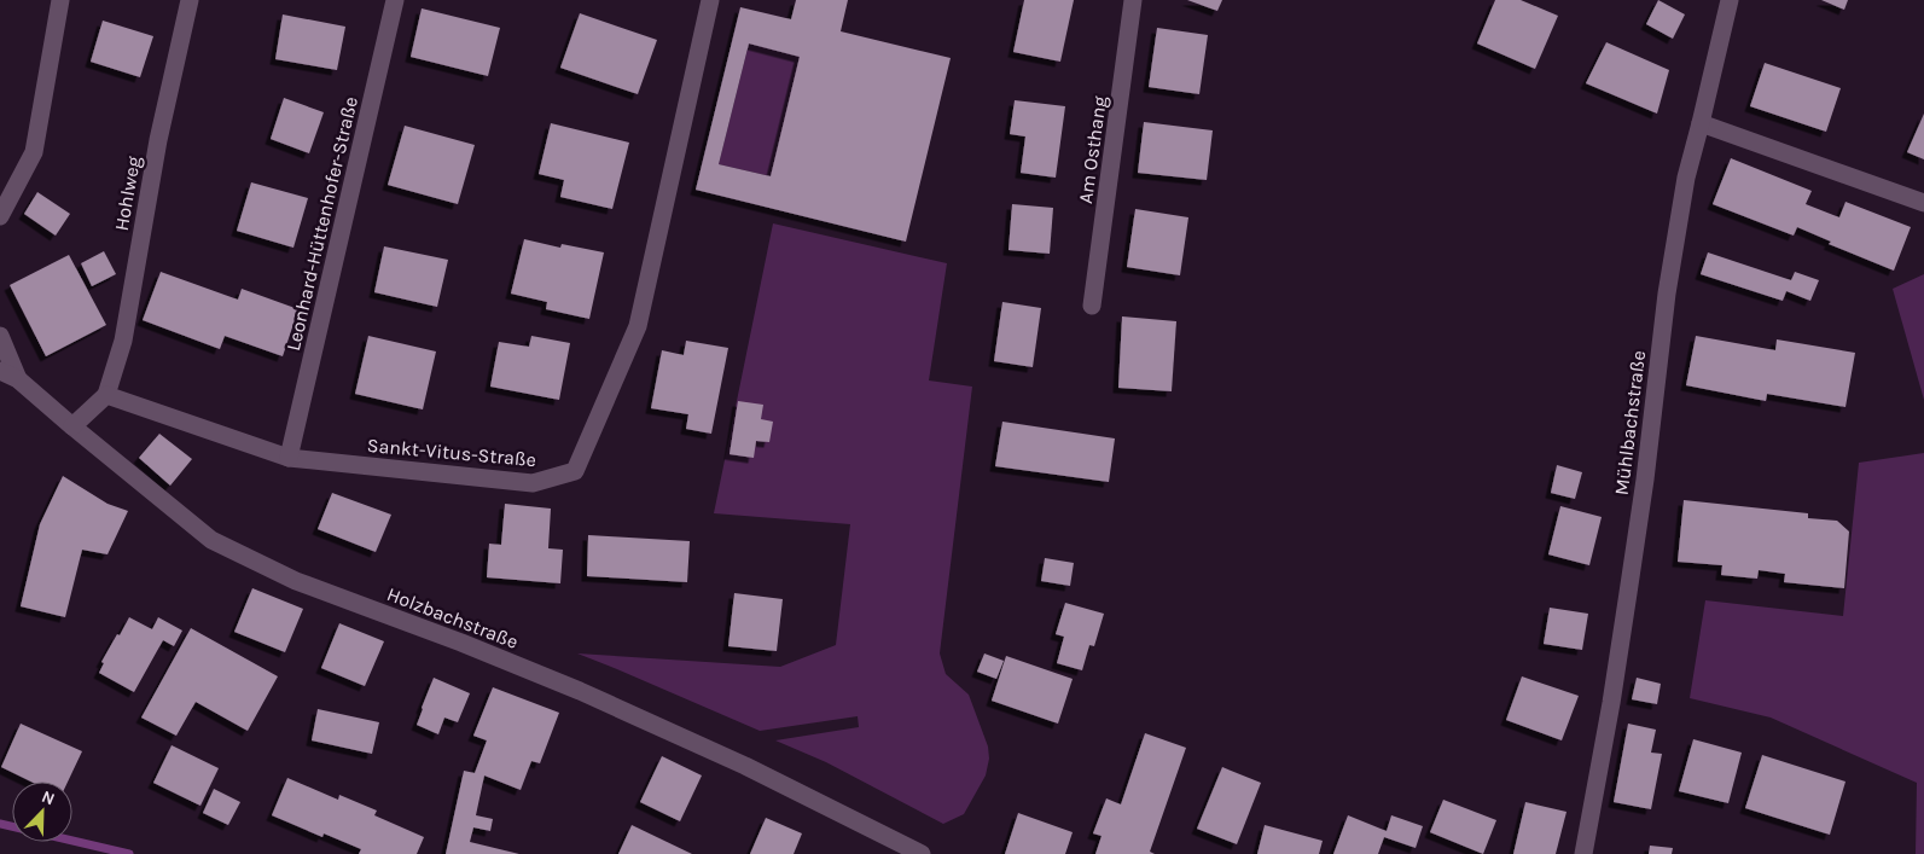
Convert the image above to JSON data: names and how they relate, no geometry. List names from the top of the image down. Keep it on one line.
{"streets":{"street":["Am Osthang","Hohlweg","Leonhard-Hüttenhofer-Straße","Mühlbachstraße","Sankt-Vitus-Straße","Holzbachstraße"]},"crossings":[["Hohlweg","Sankt-Vitus-Straße"],["Leonhard-Hüttenhofer-Straße","Sankt-Vitus-Straße"]],"north":"top right"}
